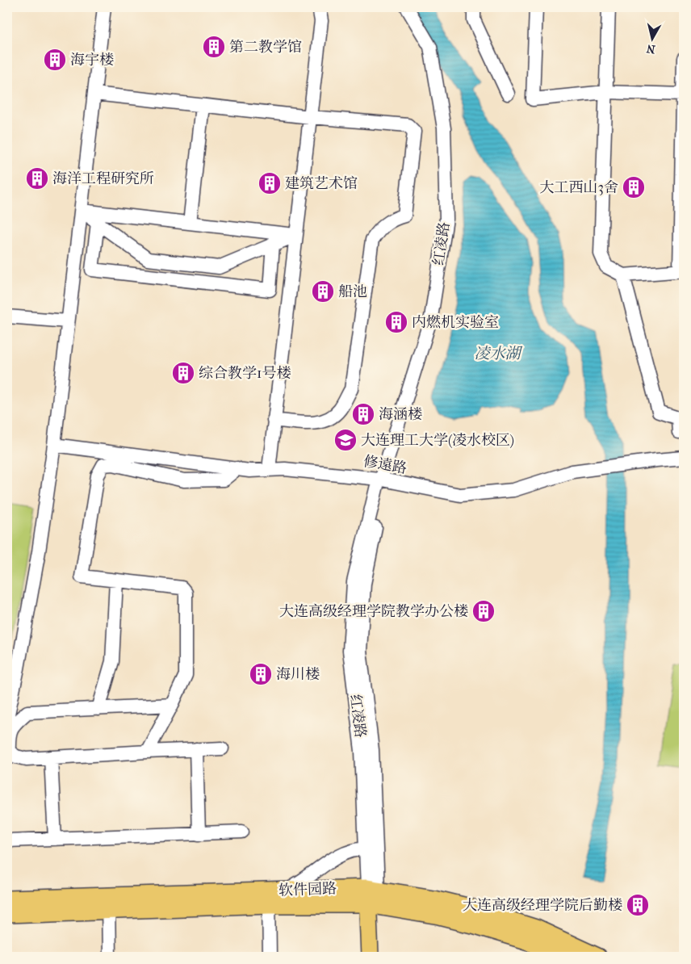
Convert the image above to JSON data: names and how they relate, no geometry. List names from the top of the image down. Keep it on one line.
{"streets":{"main road":["红凌路","软件园路"],"street":["修遠路"]},"crossings":[["红凌路","修遠路"],["红凌路","软件园路"]],"water":["凌水湖"],"places":{"building":["第二教学馆","海宇楼","海洋工程研究所","建筑艺术馆","大工西山3舍","船池","内燃机实验室","综合教学1号楼","海涵楼","大连高级经理学院教学办公楼","海川楼","大连高级经理学院后勤楼"],"school or university":["大连理工大学(凌水校区)"]},"north":"bottom"}
